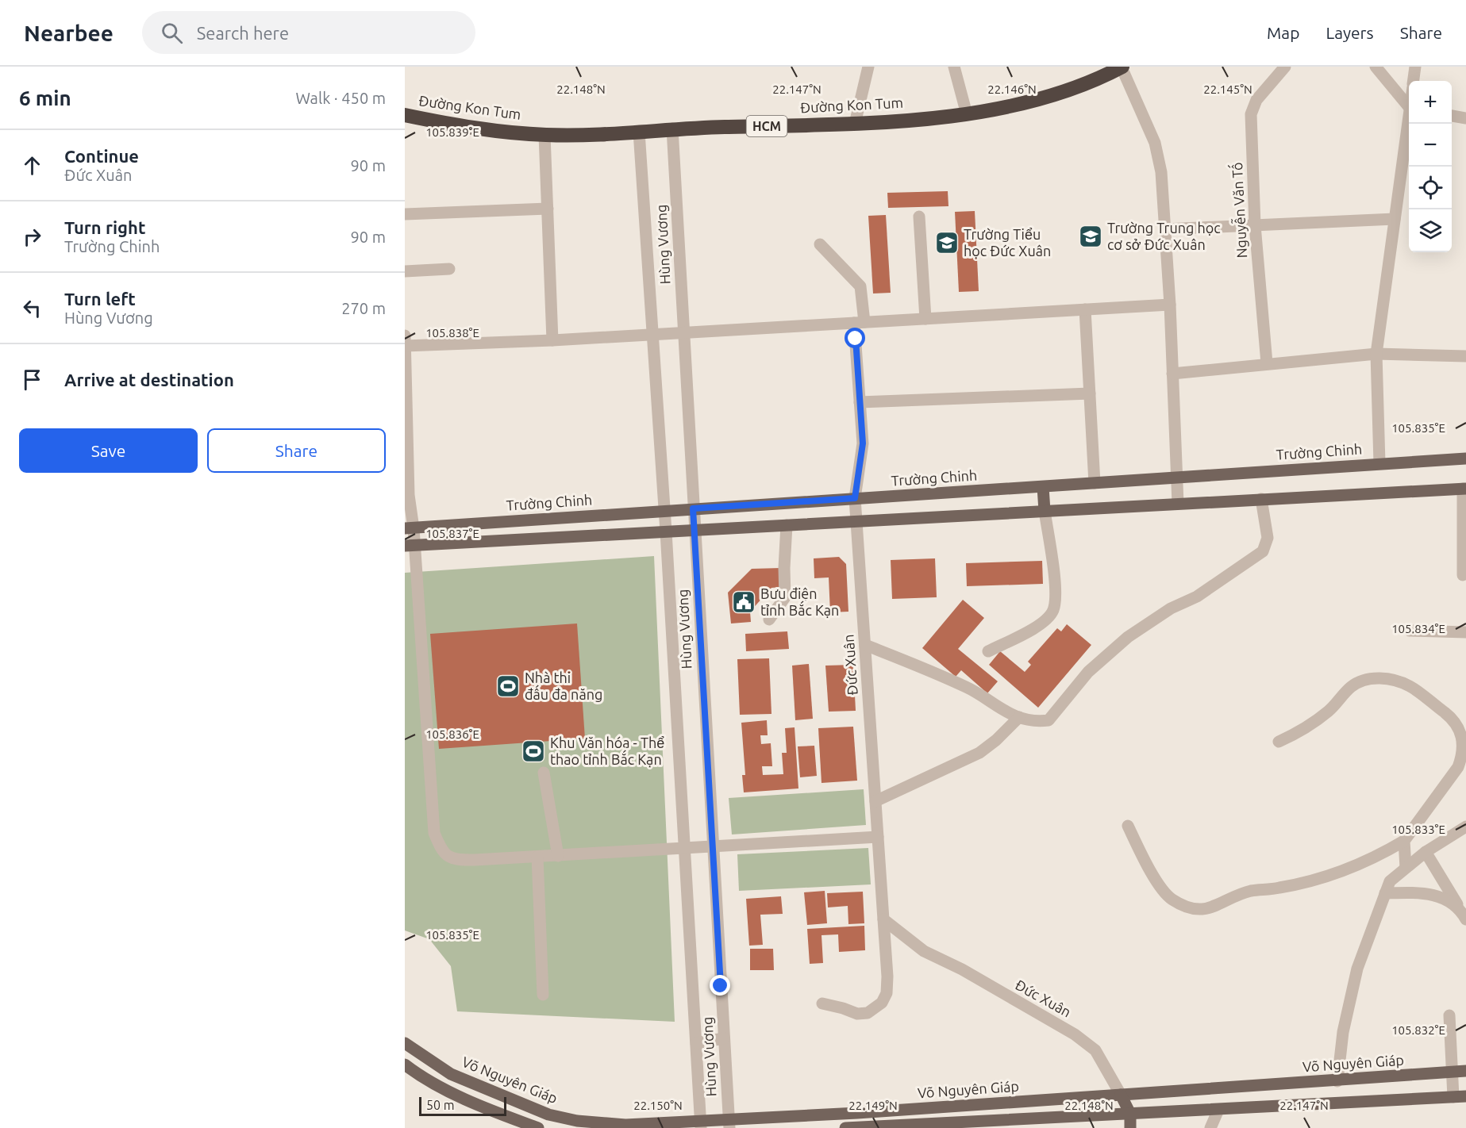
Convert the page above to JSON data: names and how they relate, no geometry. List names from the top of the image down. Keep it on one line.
{"streets":{"highway":["Đường Kon Tum","HCM"],"main road":["Trường Chinh","Võ Nguyên Giáp"],"street":["Nguyễn Văn Tố","Hùng Vương","Đức Xuân"]},"crossings":[["Đường Kon Tum","Hùng Vương"],["Hùng Vương","Trường Chinh"],["Hùng Vương","Võ Nguyên Giáp"],["Trường Chinh","Đức Xuân"],["Đức Xuân","Võ Nguyên Giáp"]],"places":{"school or university":["Trường Trung học cơ sở Đức Xuân","Trường Tiểu học Đức Xuân"],"public building":["Bưu điện tỉnh Bắc Kạn"],"sports":["Nhà thi đấu đa năng","Khu Văn hóa - Thể thao tỉnh Bắc Kạn"]},"scale_bar":"50 m","page":{"header":"Nearbee","search":"Search here","nav":["Map","Layers","Share"],"heading":["6 min","Walk · 450 m"],"map_buttons":["+","−"],"list":[["Continue","Đức Xuân","90 m"],["Turn right","Trường Chinh","90 m"],["Turn left","Hùng Vương","270 m"],"Arrive at destination"],"buttons":["Save","Share"],"scale":"50 m"},"coordinates":["22.146°N","22.148°N","22.147°N","22.145°N","105.839°E","105.838°E","105.835°E","105.837°E","105.834°E","105.836°E","105.833°E","105.832°E","22.150°N","22.149°N"]}
